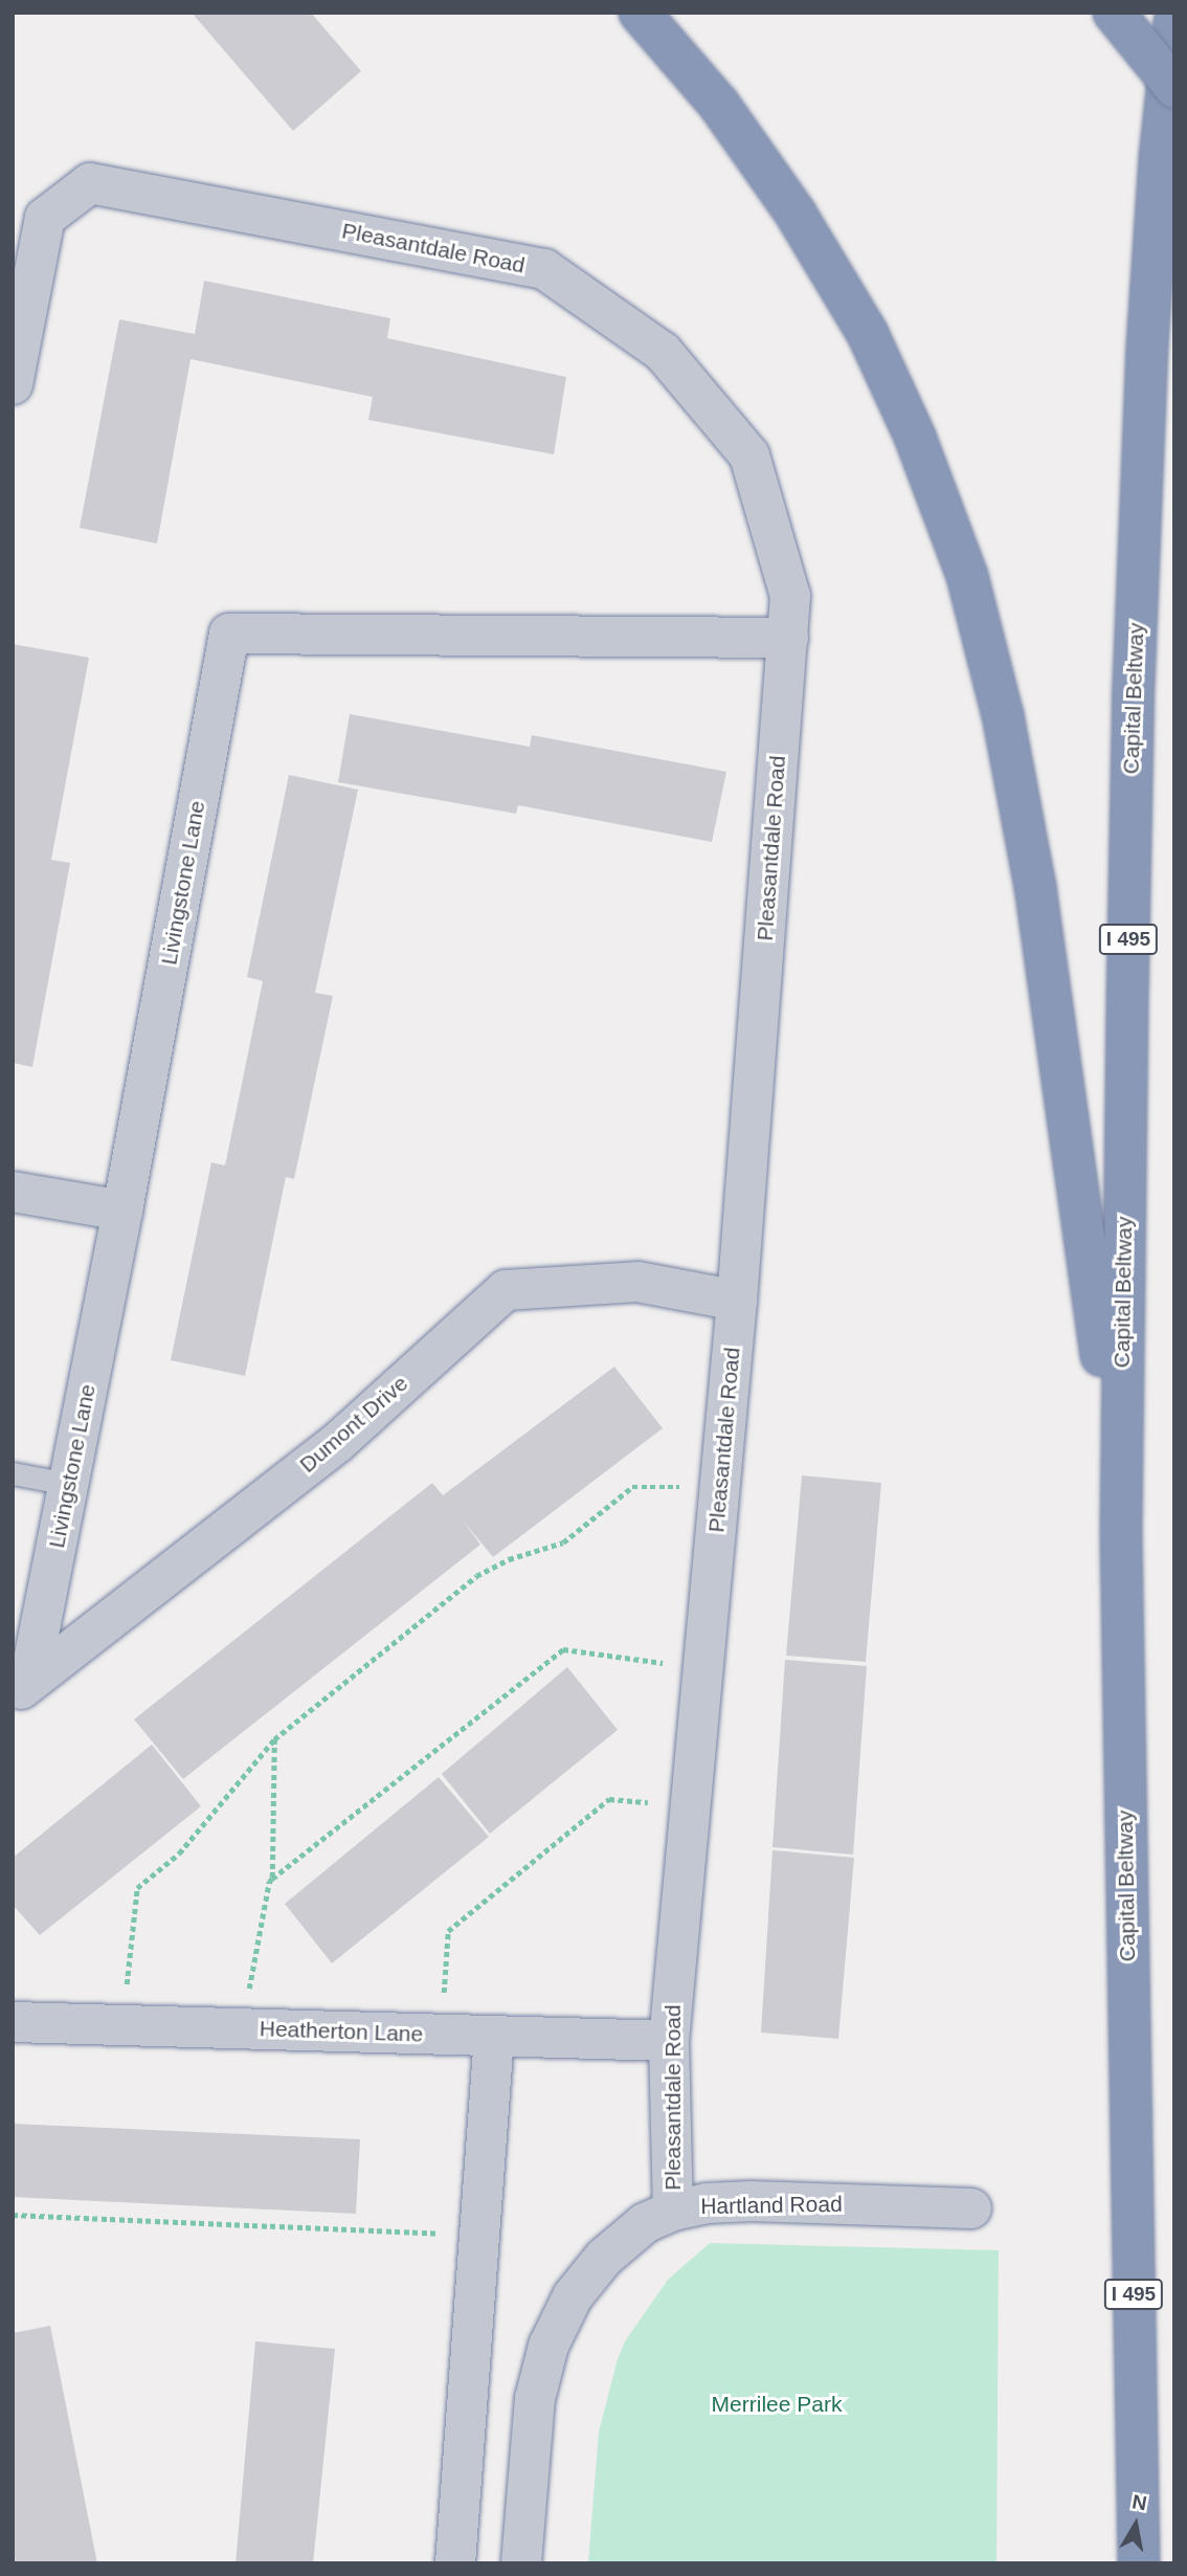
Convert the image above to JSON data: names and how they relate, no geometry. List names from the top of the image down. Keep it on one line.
{"streets":{"highway":["Capital Beltway","I 495"],"street":["Pleasantdale Road","Livingstone Lane","Dumont Drive","Heatherton Lane","Hartland Road"]},"crossings":[["Pleasantdale Road","Livingstone Lane"],["Pleasantdale Road","Dumont Drive"],["Pleasantdale Road","Heatherton Lane"],["Pleasantdale Road","Hartland Road"],["Livingstone Lane","Dumont Drive"]],"parks":["Merrilee Park"],"north":"top"}
